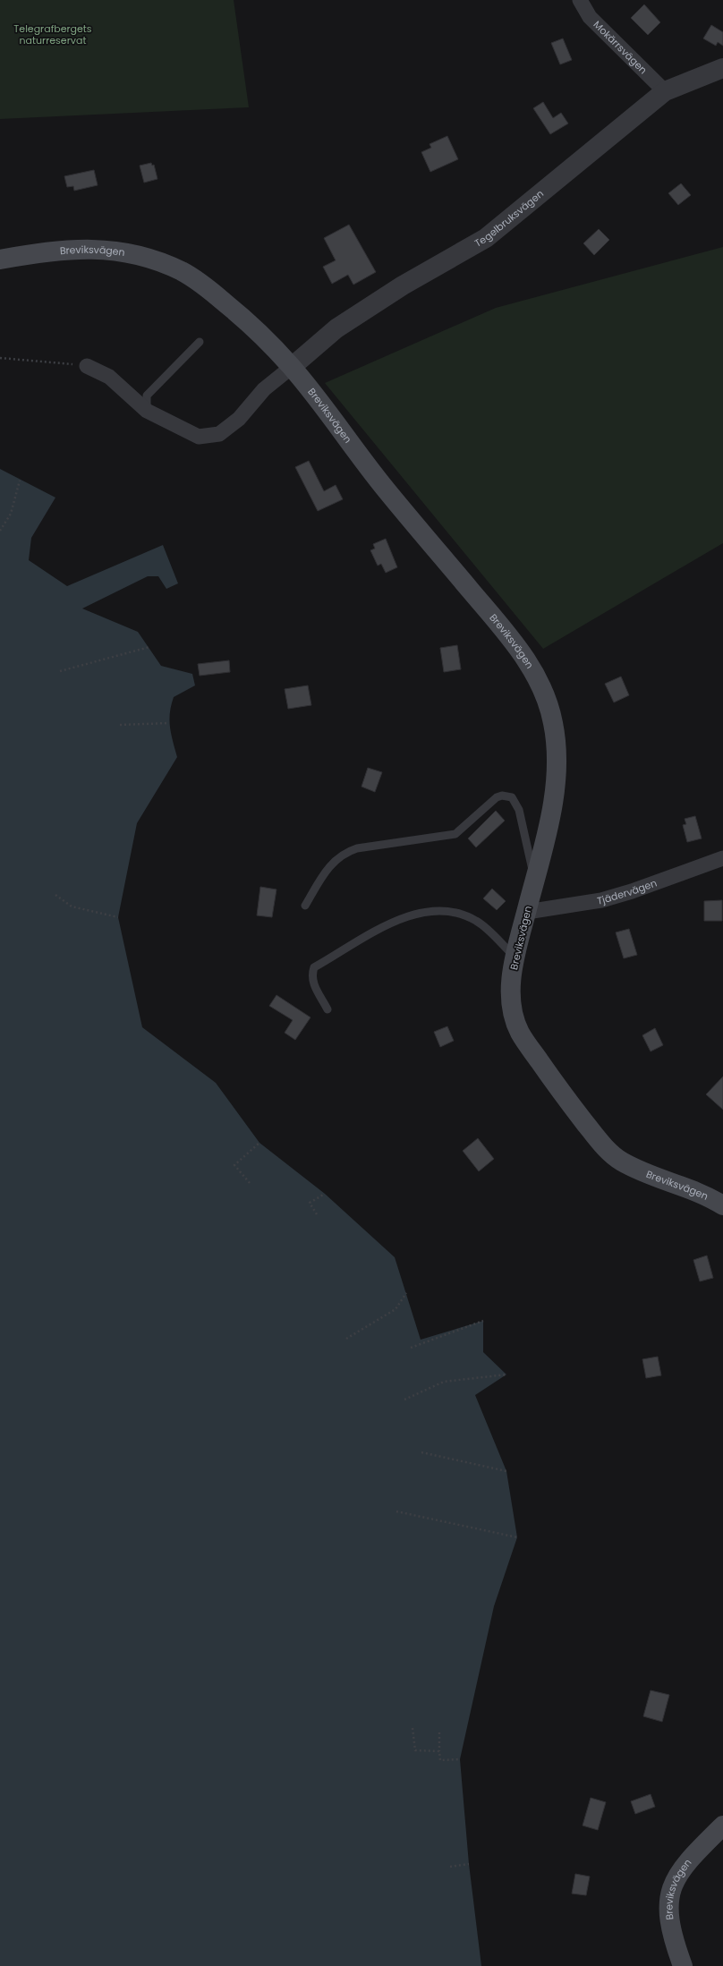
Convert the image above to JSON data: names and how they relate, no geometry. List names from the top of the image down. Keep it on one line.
{"streets":{"main road":["Breviksvägen"],"street":["Mokärrsvägen","Tegelbruksvägen","Tjädervägen"]},"crossings":[["Mokärrsvägen","Tegelbruksvägen"],["Tegelbruksvägen","Breviksvägen"],["Breviksvägen","Tjädervägen"]],"parks":["Telegrafbergets naturreservat"]}
